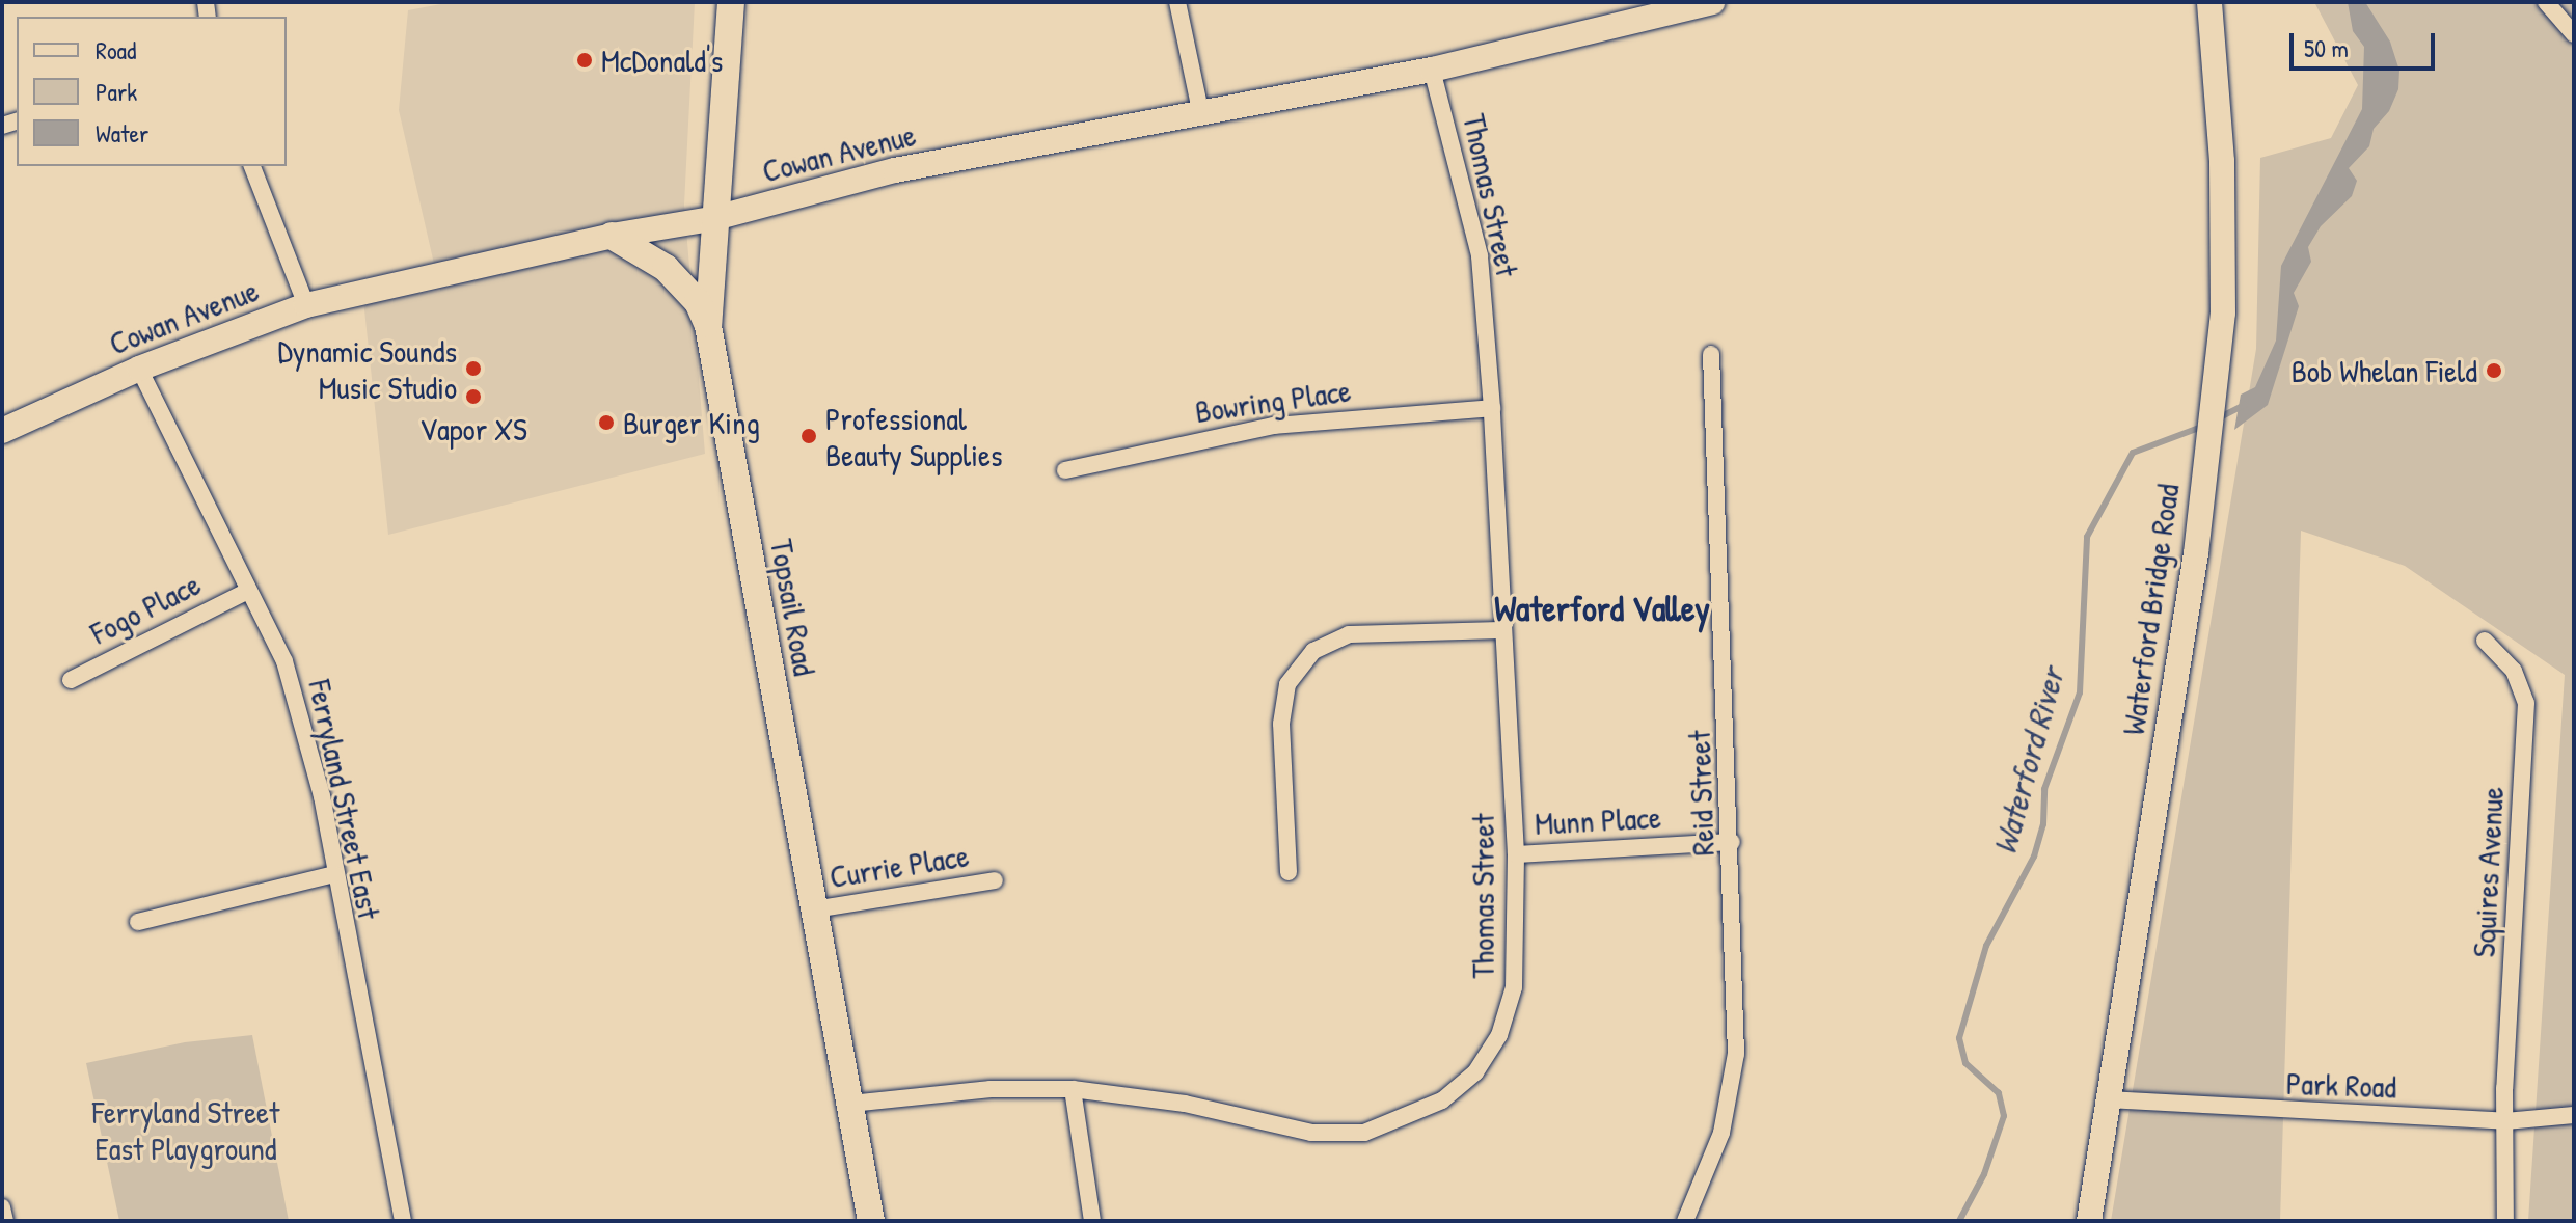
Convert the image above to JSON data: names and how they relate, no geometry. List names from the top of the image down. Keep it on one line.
{"streets":{"main road":["Topsail Road"],"street":["Cowan Avenue","Thomas Street","Bowring Place","Fogo Place","Waterford Bridge Road","Reid Street","Ferryland Street East","Munn Place","Currie Place","Squires Avenue","Park Road"]},"crossings":[["Cowan Avenue","Thomas Street"],["Cowan Avenue","Topsail Road"],["Cowan Avenue","Ferryland Street East"],["Thomas Street","Bowring Place"],["Thomas Street","Topsail Road"],["Thomas Street","Munn Place"],["Topsail Road","Currie Place"],["Fogo Place","Ferryland Street East"],["Waterford Bridge Road","Park Road"],["Reid Street","Munn Place"],["Squires Avenue","Park Road"]],"districts":["Waterford Valley"],"water":["Waterford River"],"parks":["Ferryland Street East Playground"],"places":["McDonald's","Dynamic Sounds Music Studio","Bob Whelan Field","Vapor XS","Burger King","Professional Beauty Supplies"],"legend":["Road","Park","Water"],"scale_bar":"50 m"}
